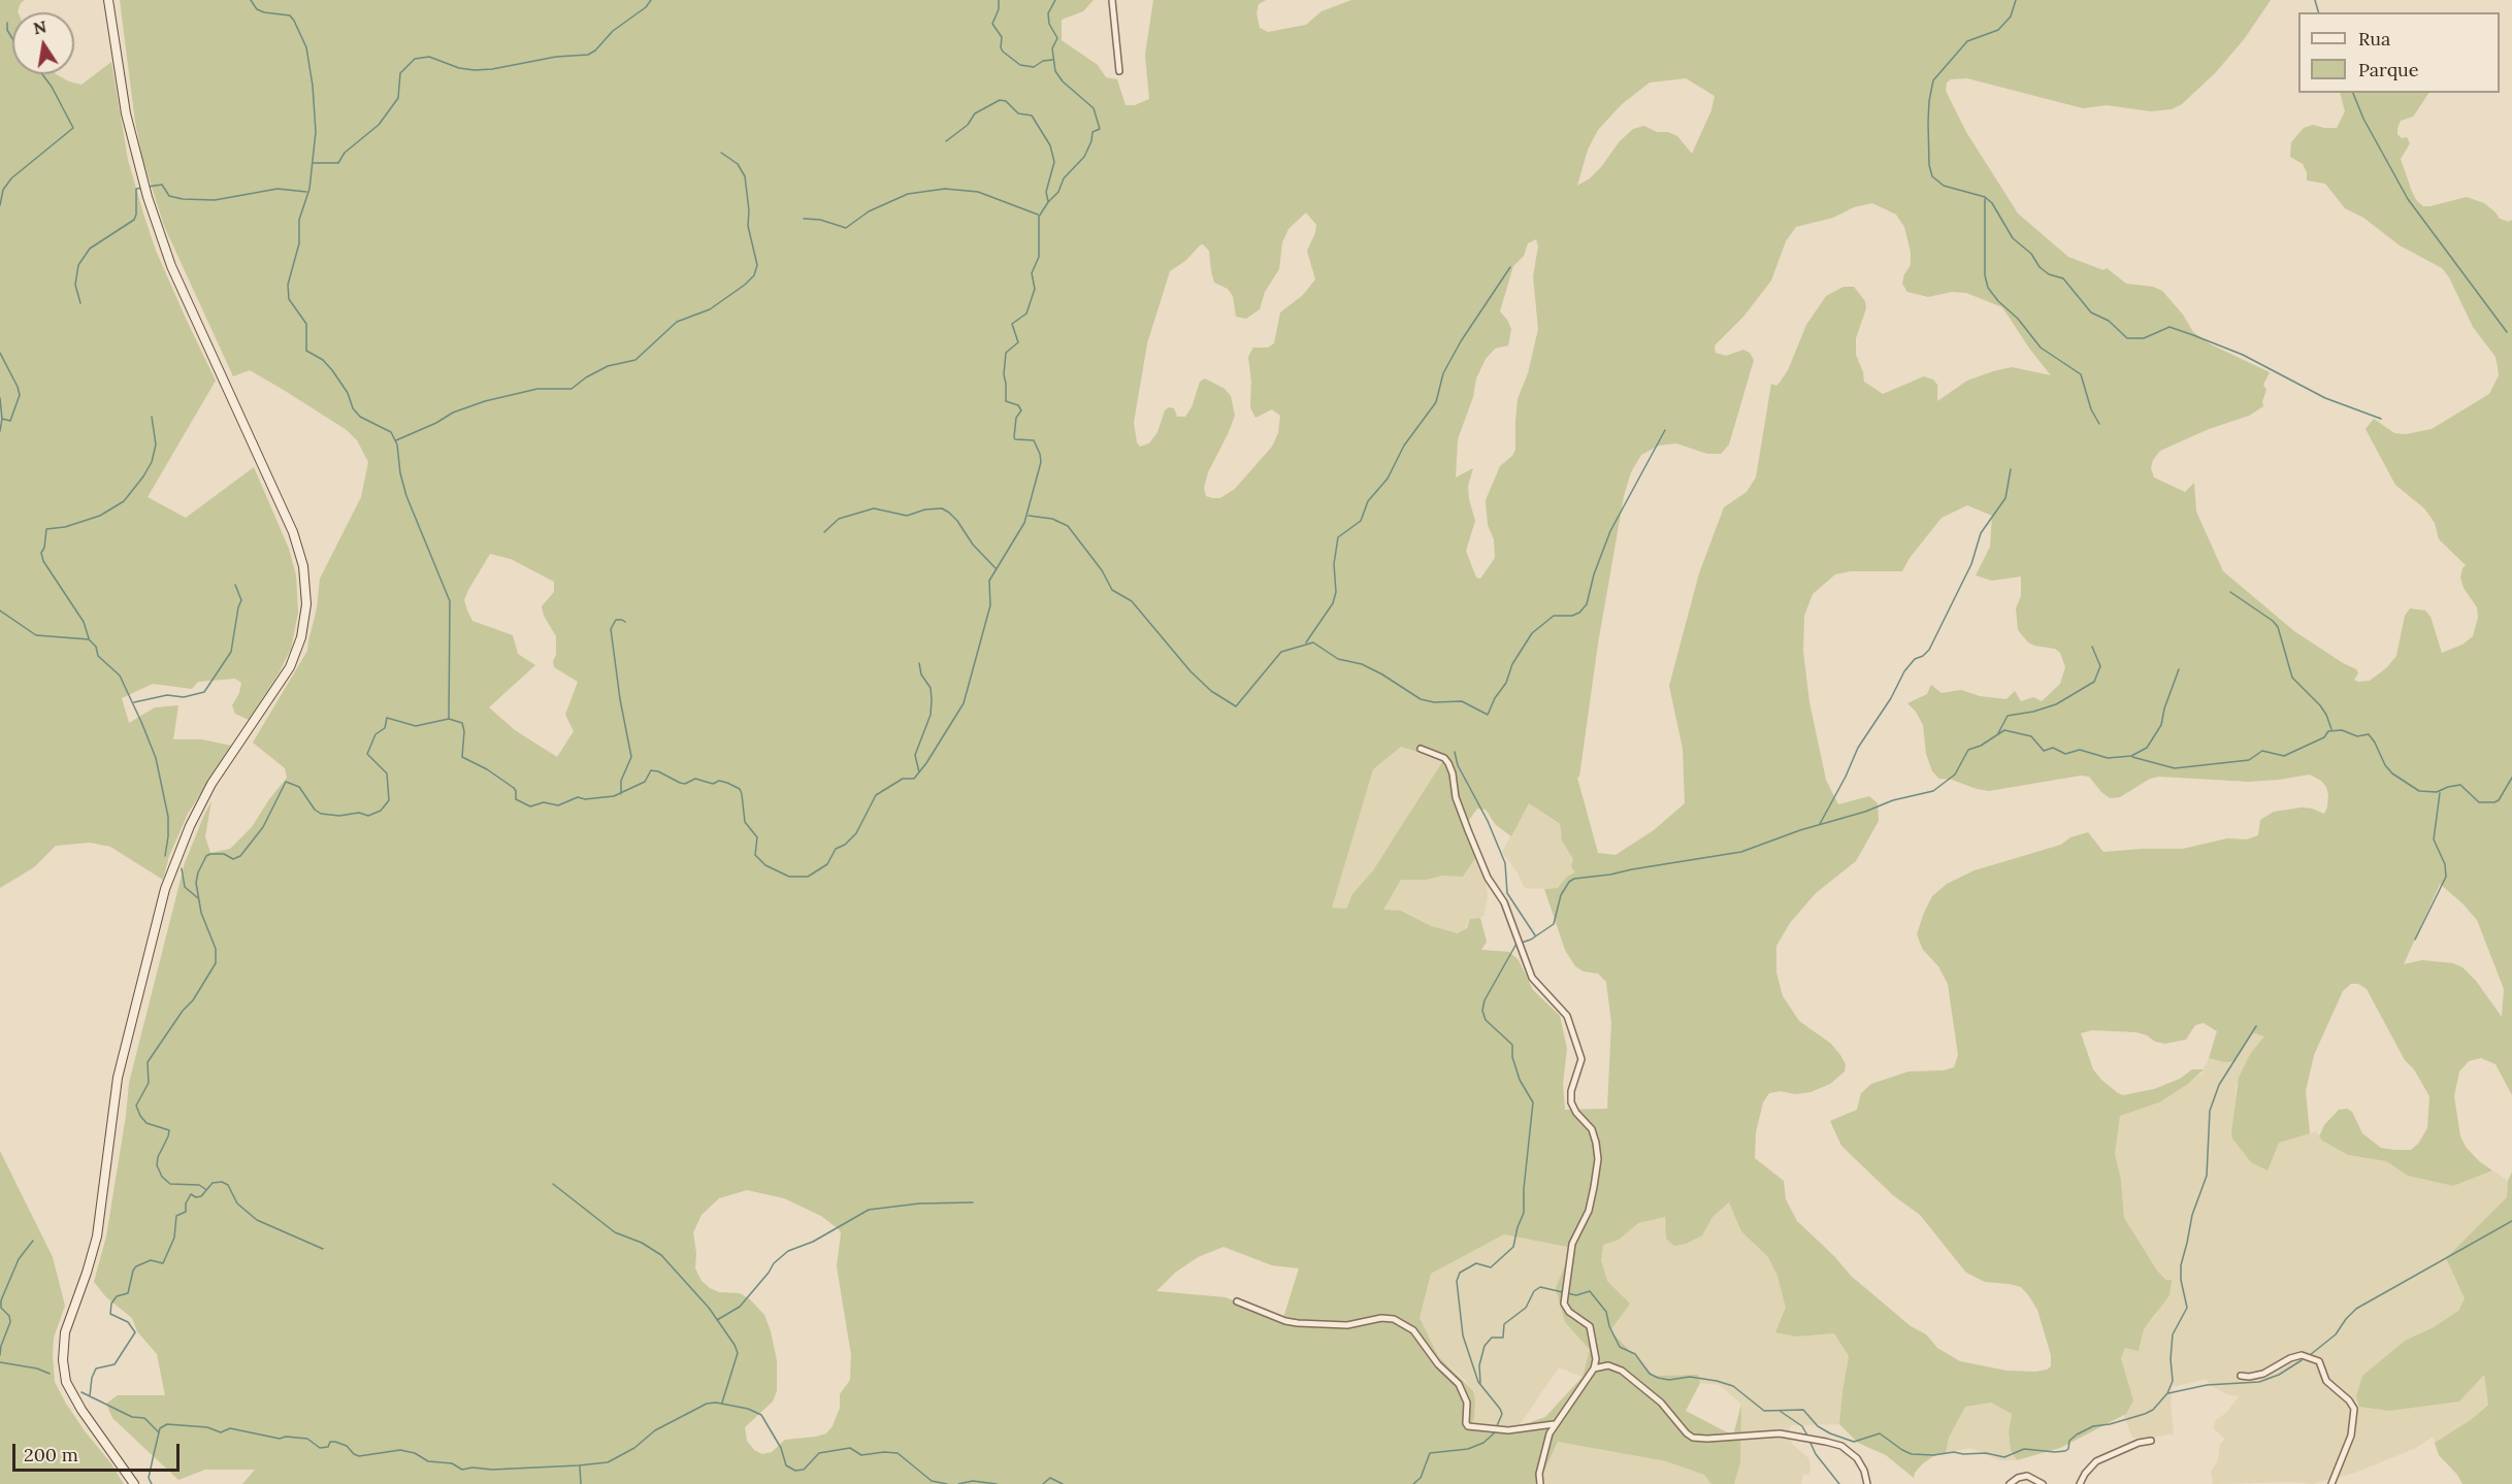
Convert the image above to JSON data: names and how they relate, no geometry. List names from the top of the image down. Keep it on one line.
{"legend":["Rua","Parque"],"scale_bar":"200 m","north":"top"}
